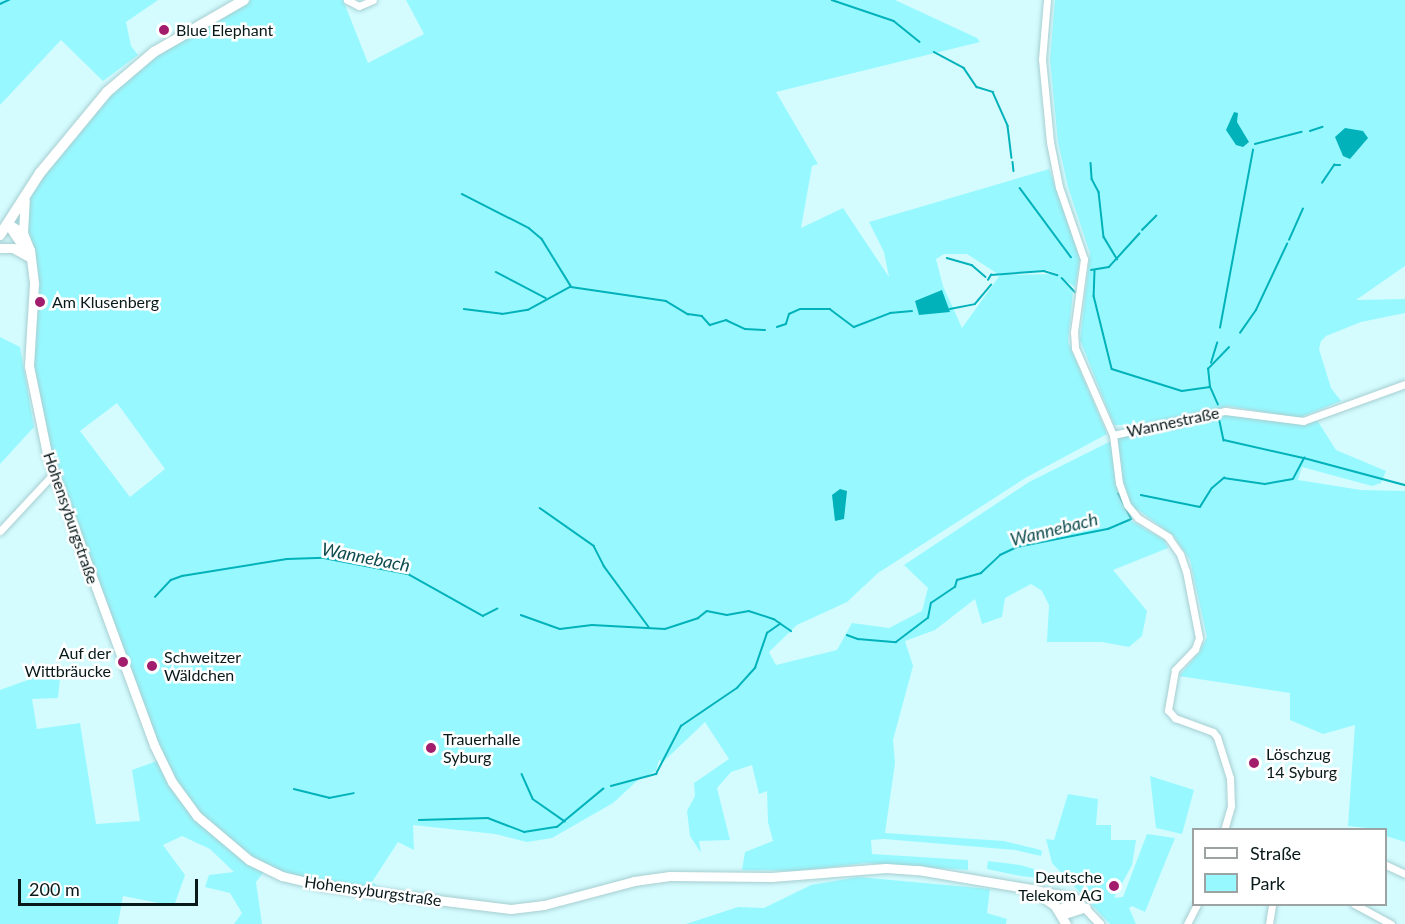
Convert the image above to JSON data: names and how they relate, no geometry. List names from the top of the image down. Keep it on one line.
{"streets":{"main road":["Hohensyburgstraße"],"street":["Wannestraße"]},"water":["Wannebach"],"places":["Blue Elephant","Am Klusenberg","Auf der Wittbräucke","Schweitzer Wäldchen","Trauerhalle Syburg","Löschzug 14 Syburg","Deutsche Telekom AG"],"legend":["Straße","Park"],"scale_bar":"200 m"}
